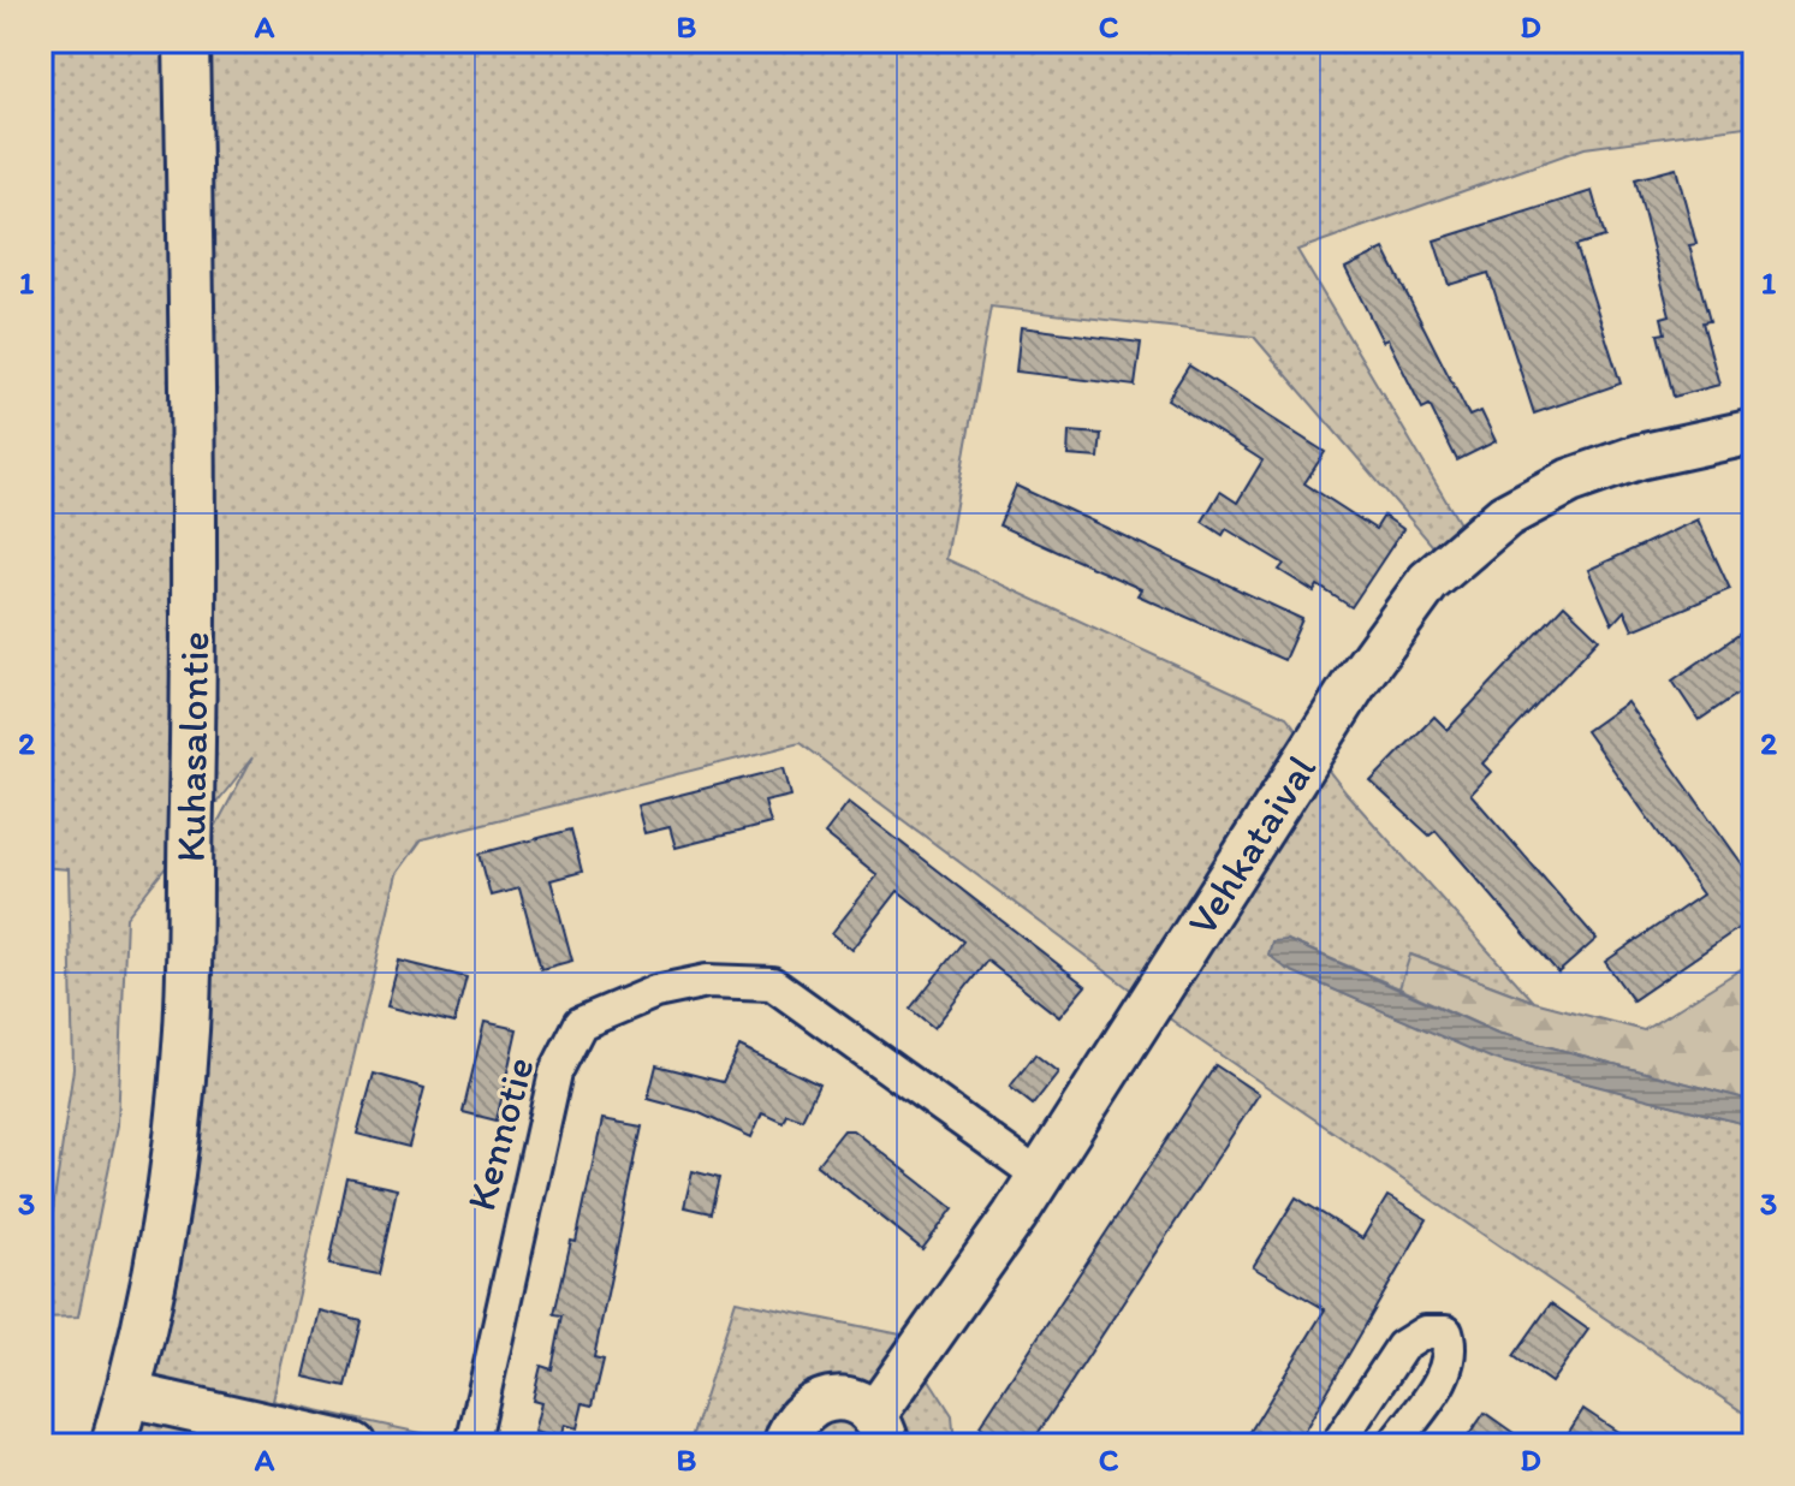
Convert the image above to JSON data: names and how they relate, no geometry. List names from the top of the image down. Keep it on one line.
{"streets":{"street":["Kuhasalontie","Vehkataival","Kennotie"]},"crossings":[["Vehkataival","Kennotie"]],"grid":{"columns":["A","B","C","D"],"rows":["1","2","3"]}}
